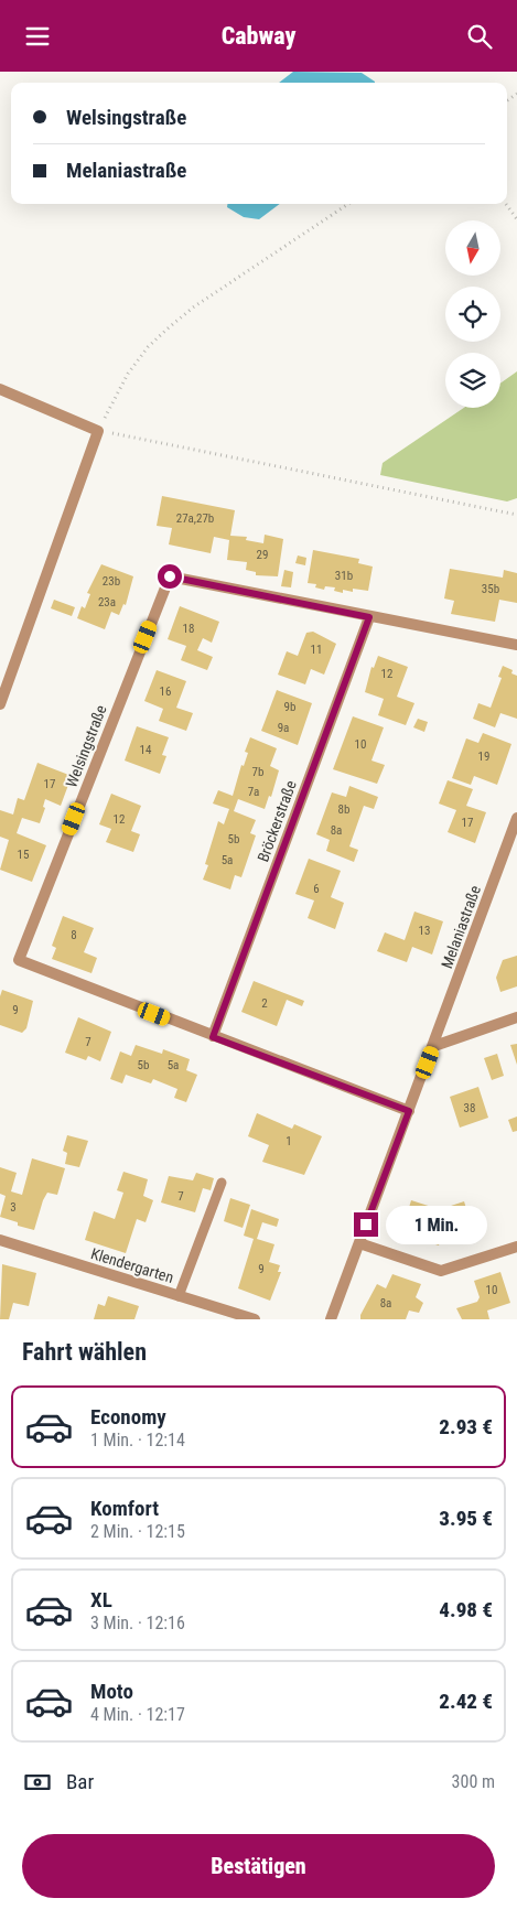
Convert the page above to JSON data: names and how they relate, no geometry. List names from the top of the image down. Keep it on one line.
{"streets":{"street":["Welsingstraße","Bröckerstraße","Melaniastraße","Klendergarten"]},"crossings":[["Welsingstraße","Bröckerstraße"],["Welsingstraße","Melaniastraße"]],"house_numbers":["27a,27b","29","31b","23b","35b","23a","18","11","12","16","9b","9a","10","14","19","7b","17","7a","8b","12","17","8a","5b","15","5a","6","13","8","2","9","7","5b","5a","38","1","7","3","9","10","8a"],"north":"bottom","page":{"header":"Cabway","banner":["Welsingstraße","Melaniastraße"],"bubble":"1 Min.","heading":"Fahrt wählen","list":[{"name":"Economy","note":"1 Min. · 12:14","value":"2.93 €"},{"name":"Komfort","note":"2 Min. · 12:15","value":"3.95 €"},{"name":"XL","note":"3 Min. · 12:16","value":"4.98 €"},{"name":"Moto","note":"4 Min. · 12:17","value":"2.42 €"}],"pay":["Bar","300 m"],"buttons":"Bestätigen"}}
